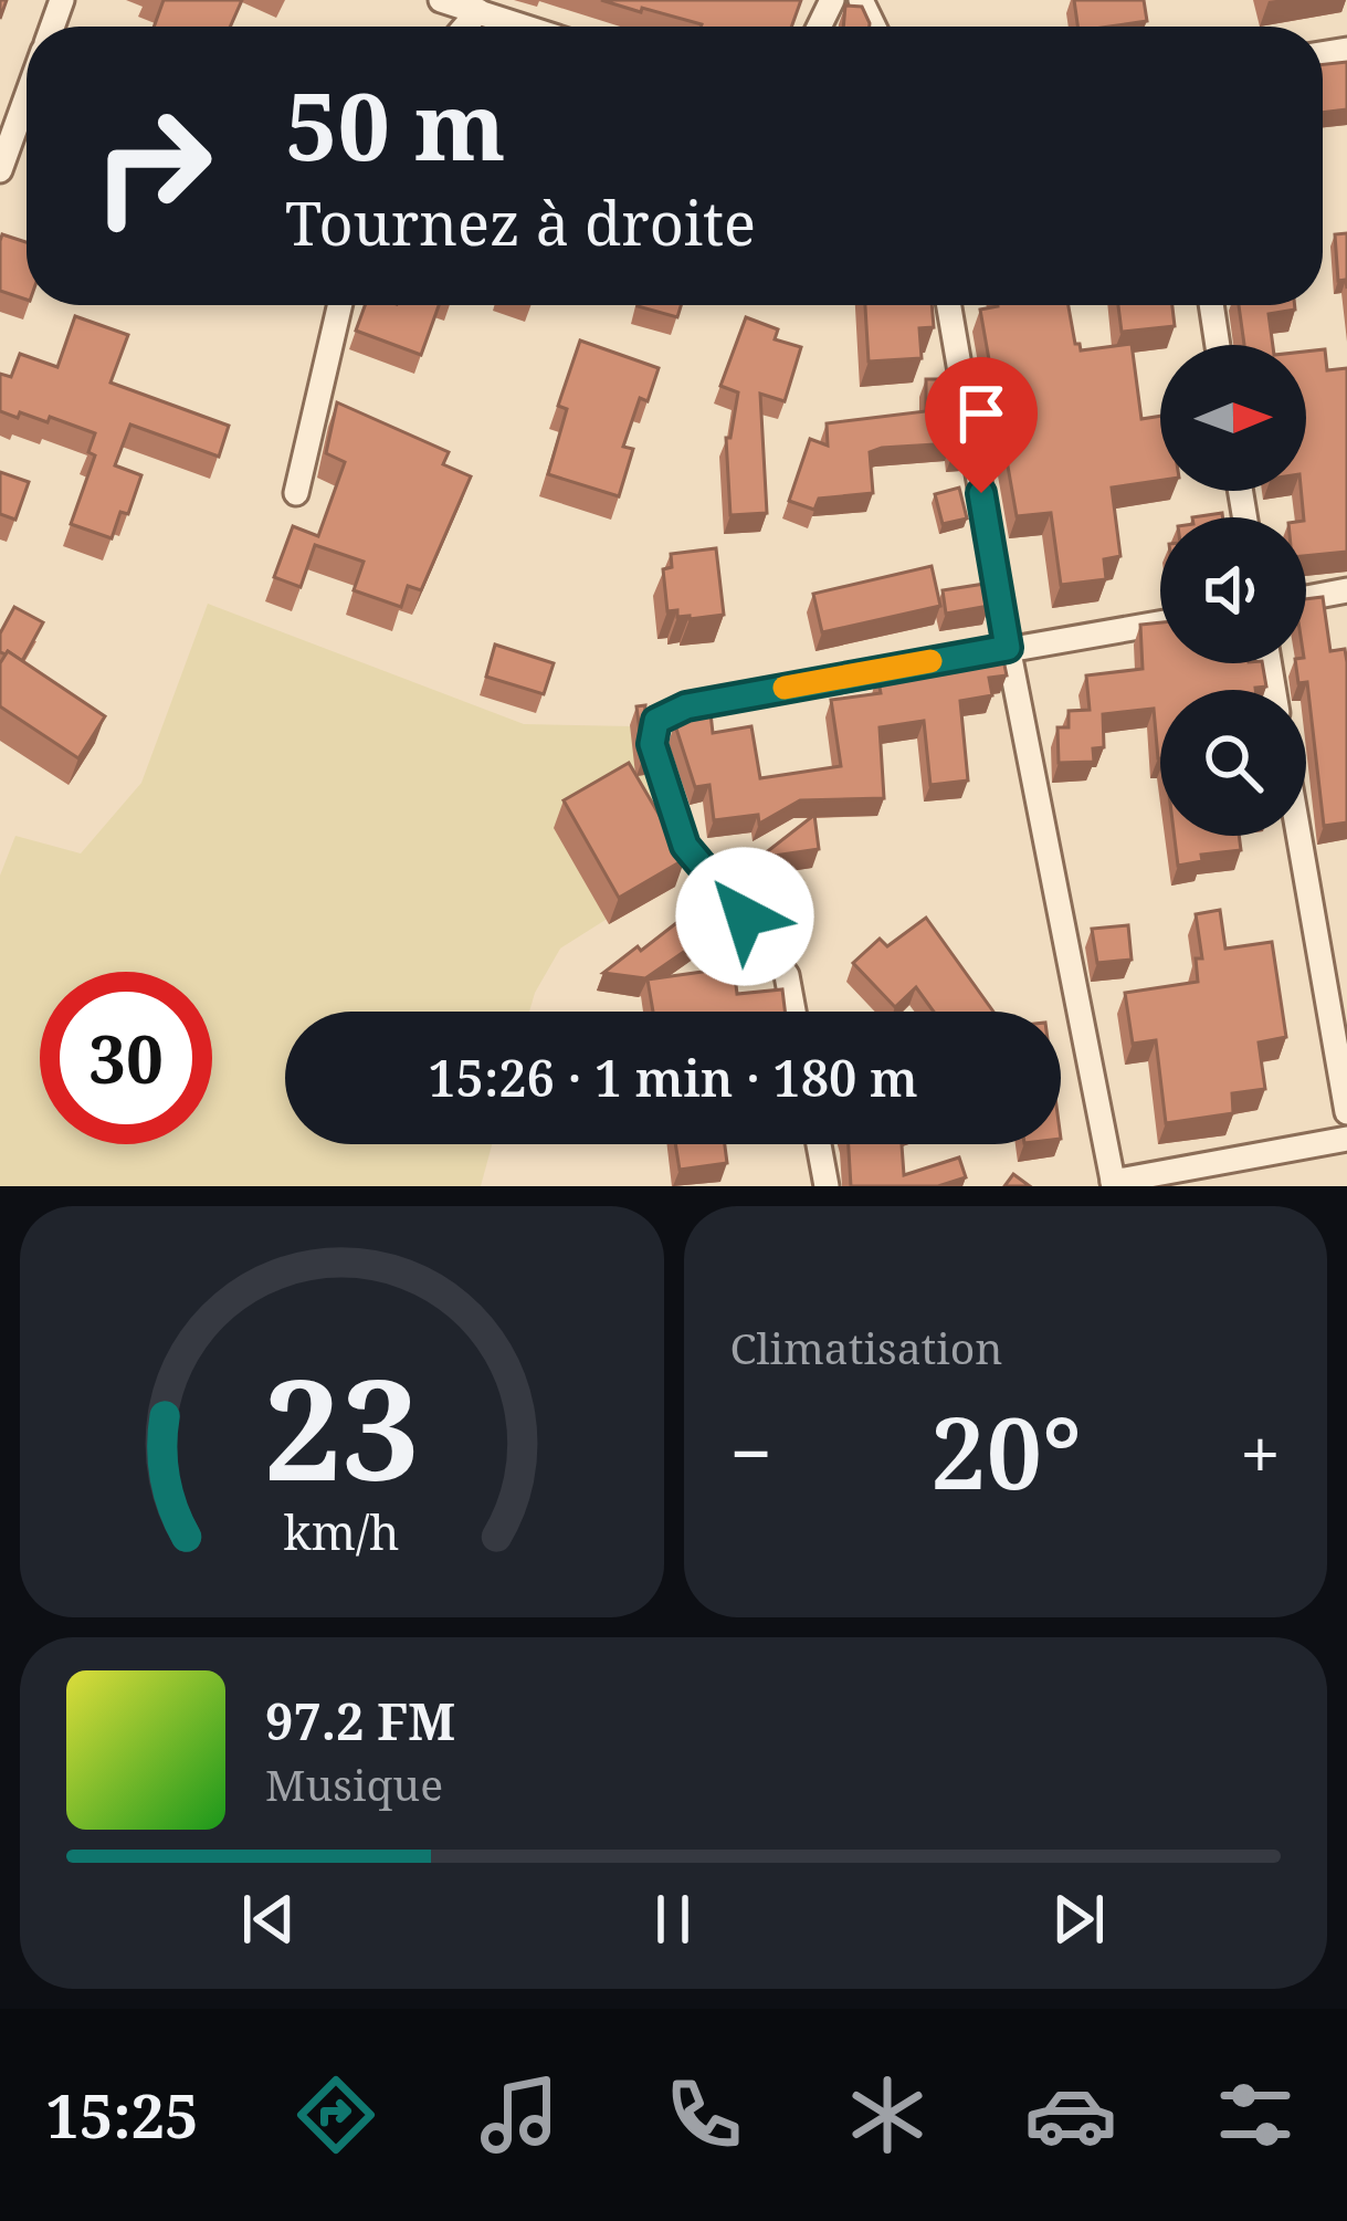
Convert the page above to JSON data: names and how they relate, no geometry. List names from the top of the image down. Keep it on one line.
{"north":"right","page":{"turn":["50 m","Tournez à droite"],"limit":"30","trip":"15:26 · 1 min · 180 m","tile":"Climatisation","heat":["−","20°","+"],"song":["97.2 FM","Musique"],"tabs":"15:25","gauge":["23","km/h"]}}
